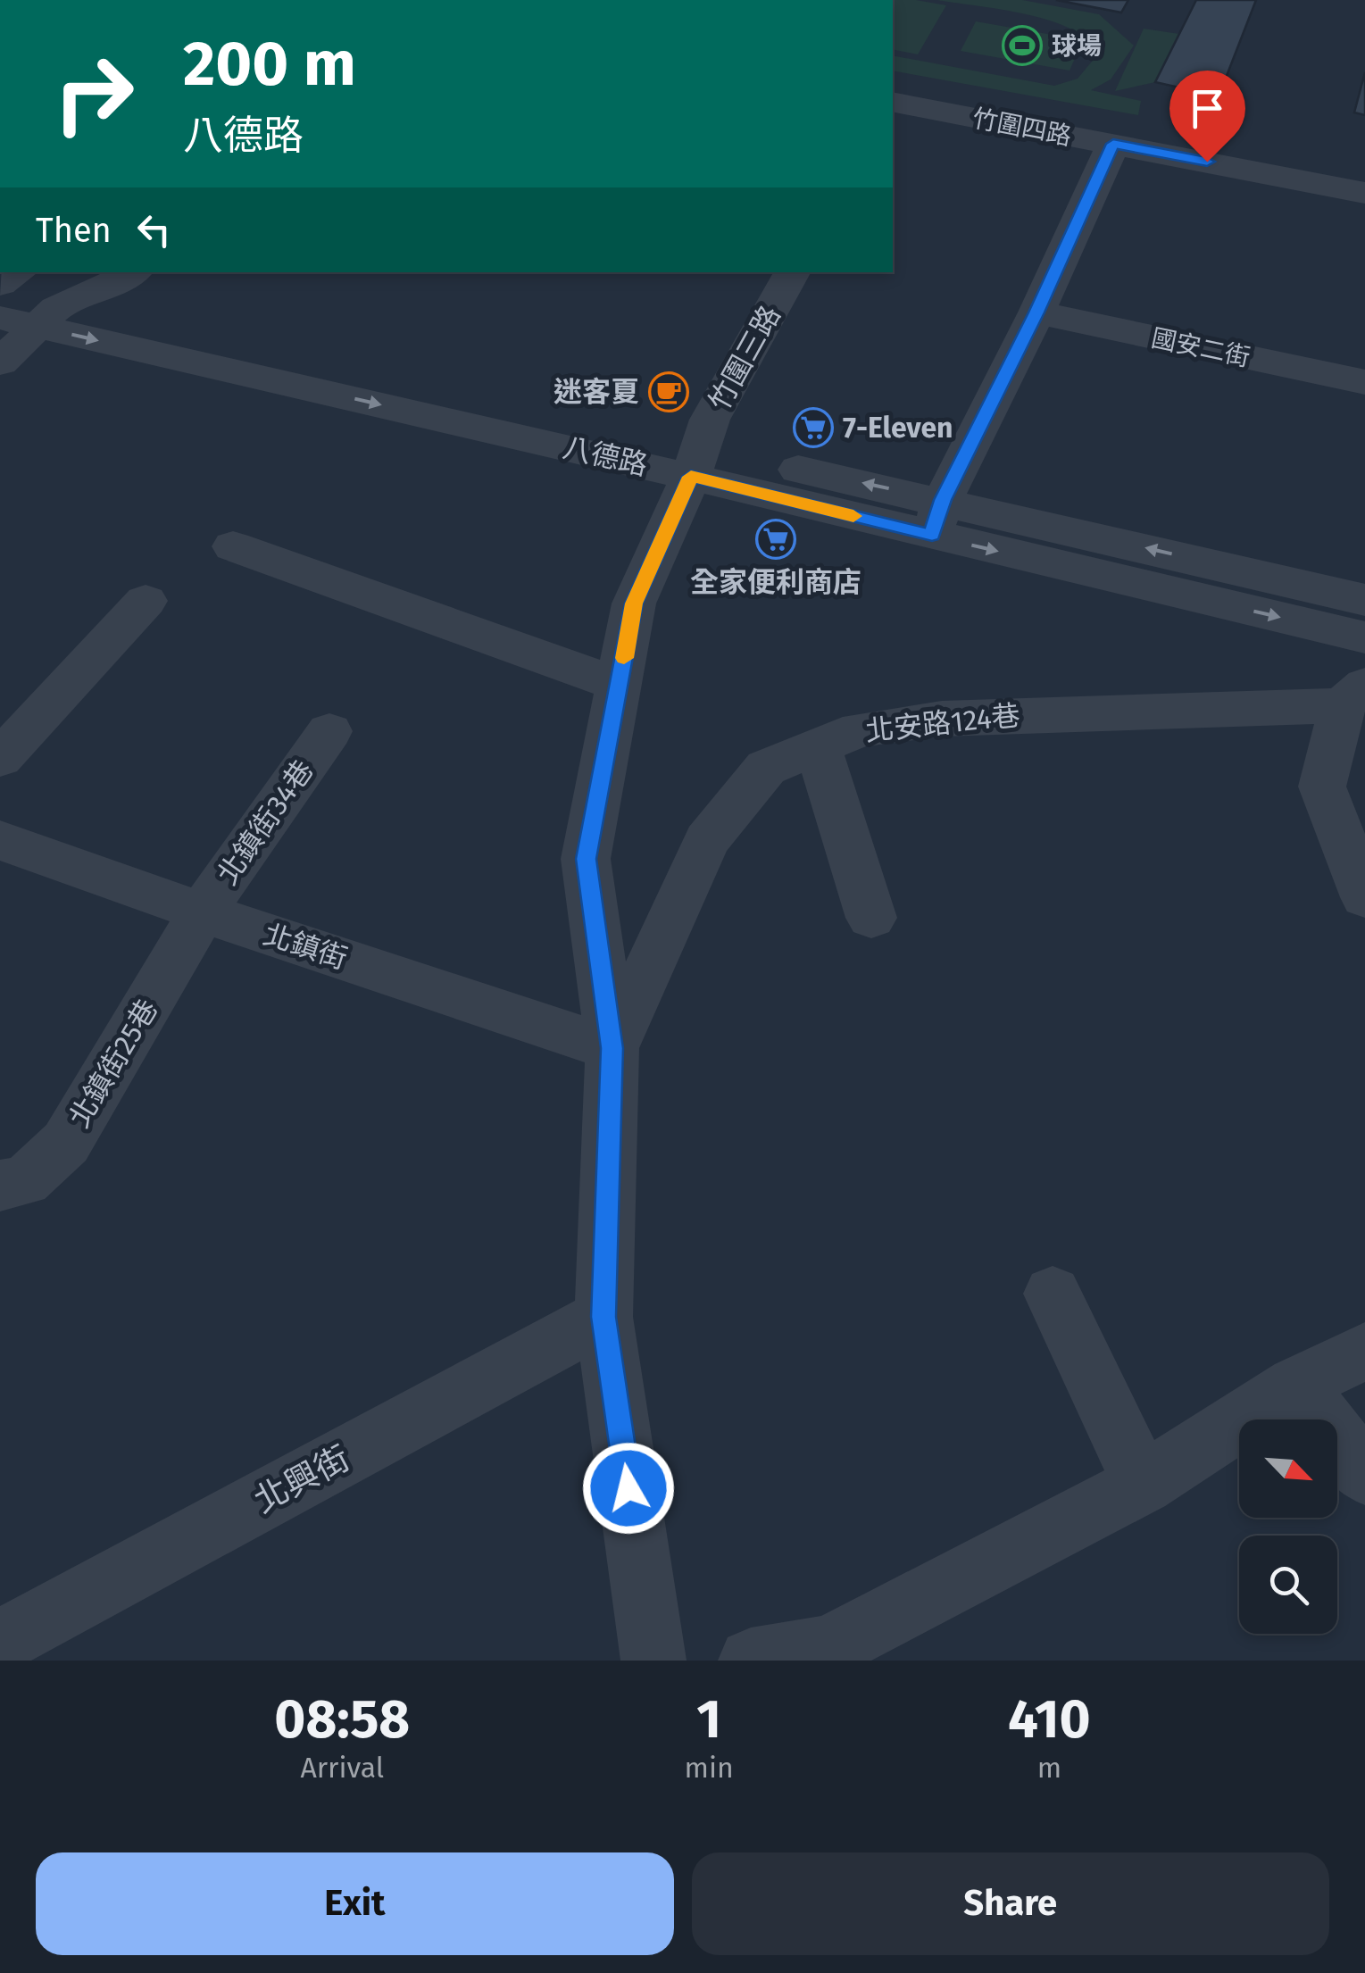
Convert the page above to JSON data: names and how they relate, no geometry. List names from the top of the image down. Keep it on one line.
{"streets":{"street":["竹圍四路","國安二街","竹圍三路","八德路","北安路124巷","北鎮街34巷","北鎮街","北鎮街25巷","北興街"]},"crossings":[["竹圍三路","八德路"],["竹圍三路","北安路124巷"],["竹圍三路","北鎮街"],["北安路124巷","北鎮街"],["北鎮街34巷","北鎮街"],["北鎮街34巷","北鎮街25巷"],["北鎮街","北鎮街25巷"]],"places":{"sports":["球場"],"cafe":["迷客夏"],"supermarket":["7-Eleven","全家便利商店"]},"north":"bottom right","page":{"turn":["200 m","八德路"],"then":"Then","eta":["08:58","Arrival","1","min","410","m"],"buttons":["Exit","Share"]}}
